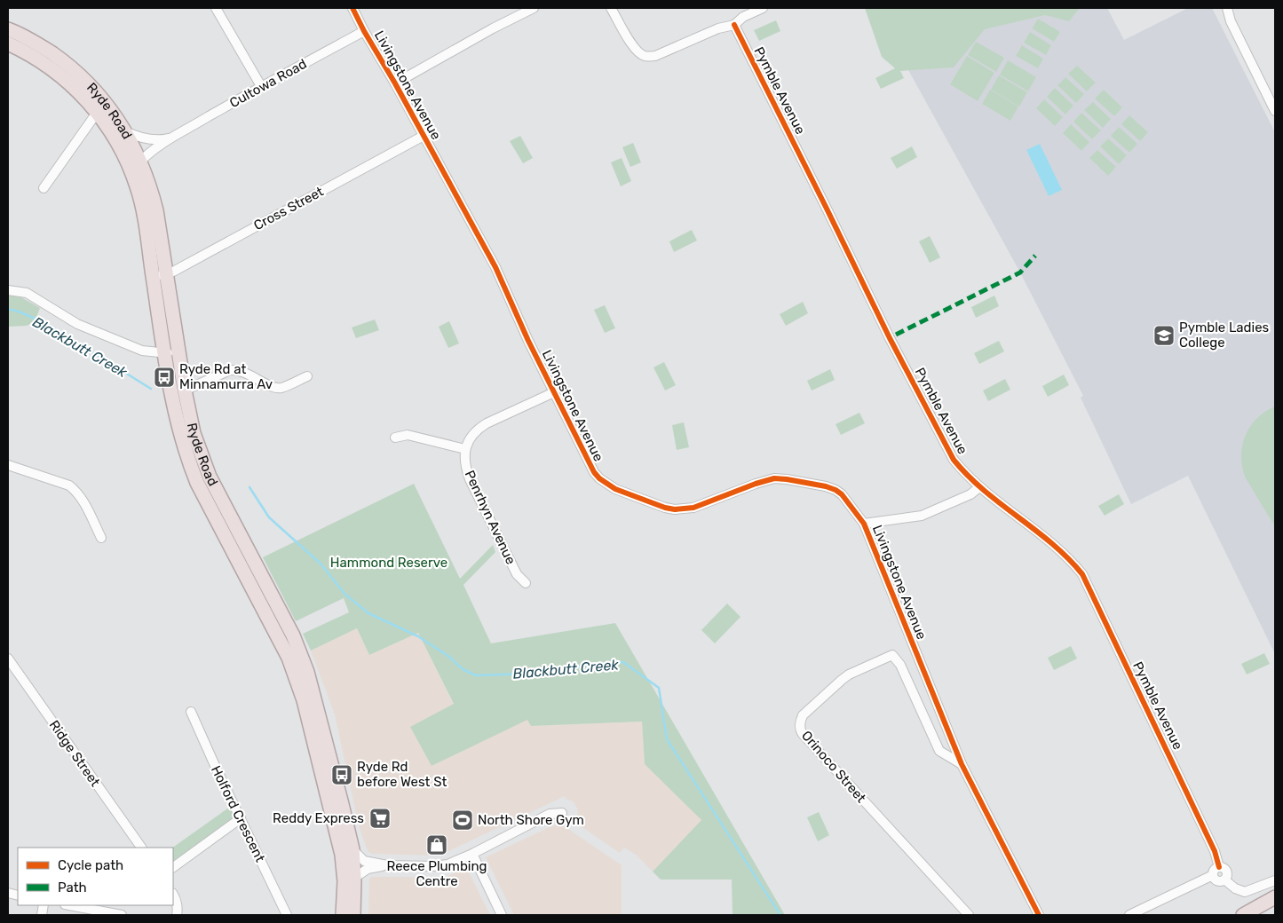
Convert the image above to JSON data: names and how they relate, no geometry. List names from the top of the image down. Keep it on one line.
{"streets":{"highway":["Ryde Road"],"street":["Cultowa Road","Livingstone Avenue","Pymble Avenue","Cross Street","Penrhyn Avenue","Ridge Street","Orinoco Street","Holford Crescent"]},"crossings":[["Cultowa Road","Livingstone Avenue"],["Cultowa Road","Ryde Road"],["Livingstone Avenue","Cross Street"],["Livingstone Avenue","Orinoco Street"],["Ryde Road","Cross Street"]],"water":["Blackbutt Creek"],"parks":["Hammond Reserve"],"places":{"school or university":["Pymble Ladies College"],"bus stop":["Ryde Rd at Minnamurra Av","Ryde Rd before West St"],"supermarket":["Reddy Express"],"sports":["North Shore Gym"],"shop":["Reece Plumbing Centre"]},"legend":["Cycle path","Path"]}
